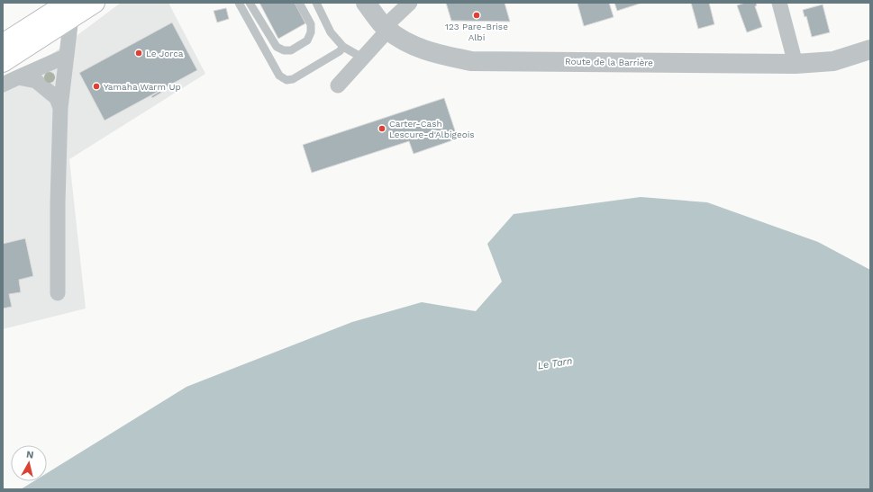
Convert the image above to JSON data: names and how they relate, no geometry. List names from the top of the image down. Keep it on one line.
{"streets":{"street":["Route de la Barrière"]},"water":["Le Tarn"],"places":["123 Pare-Brise Albi","Le Jorca","Yamaha Warm Up","Carter-Cash Lescure-d'Albigeois"],"north":"top"}
